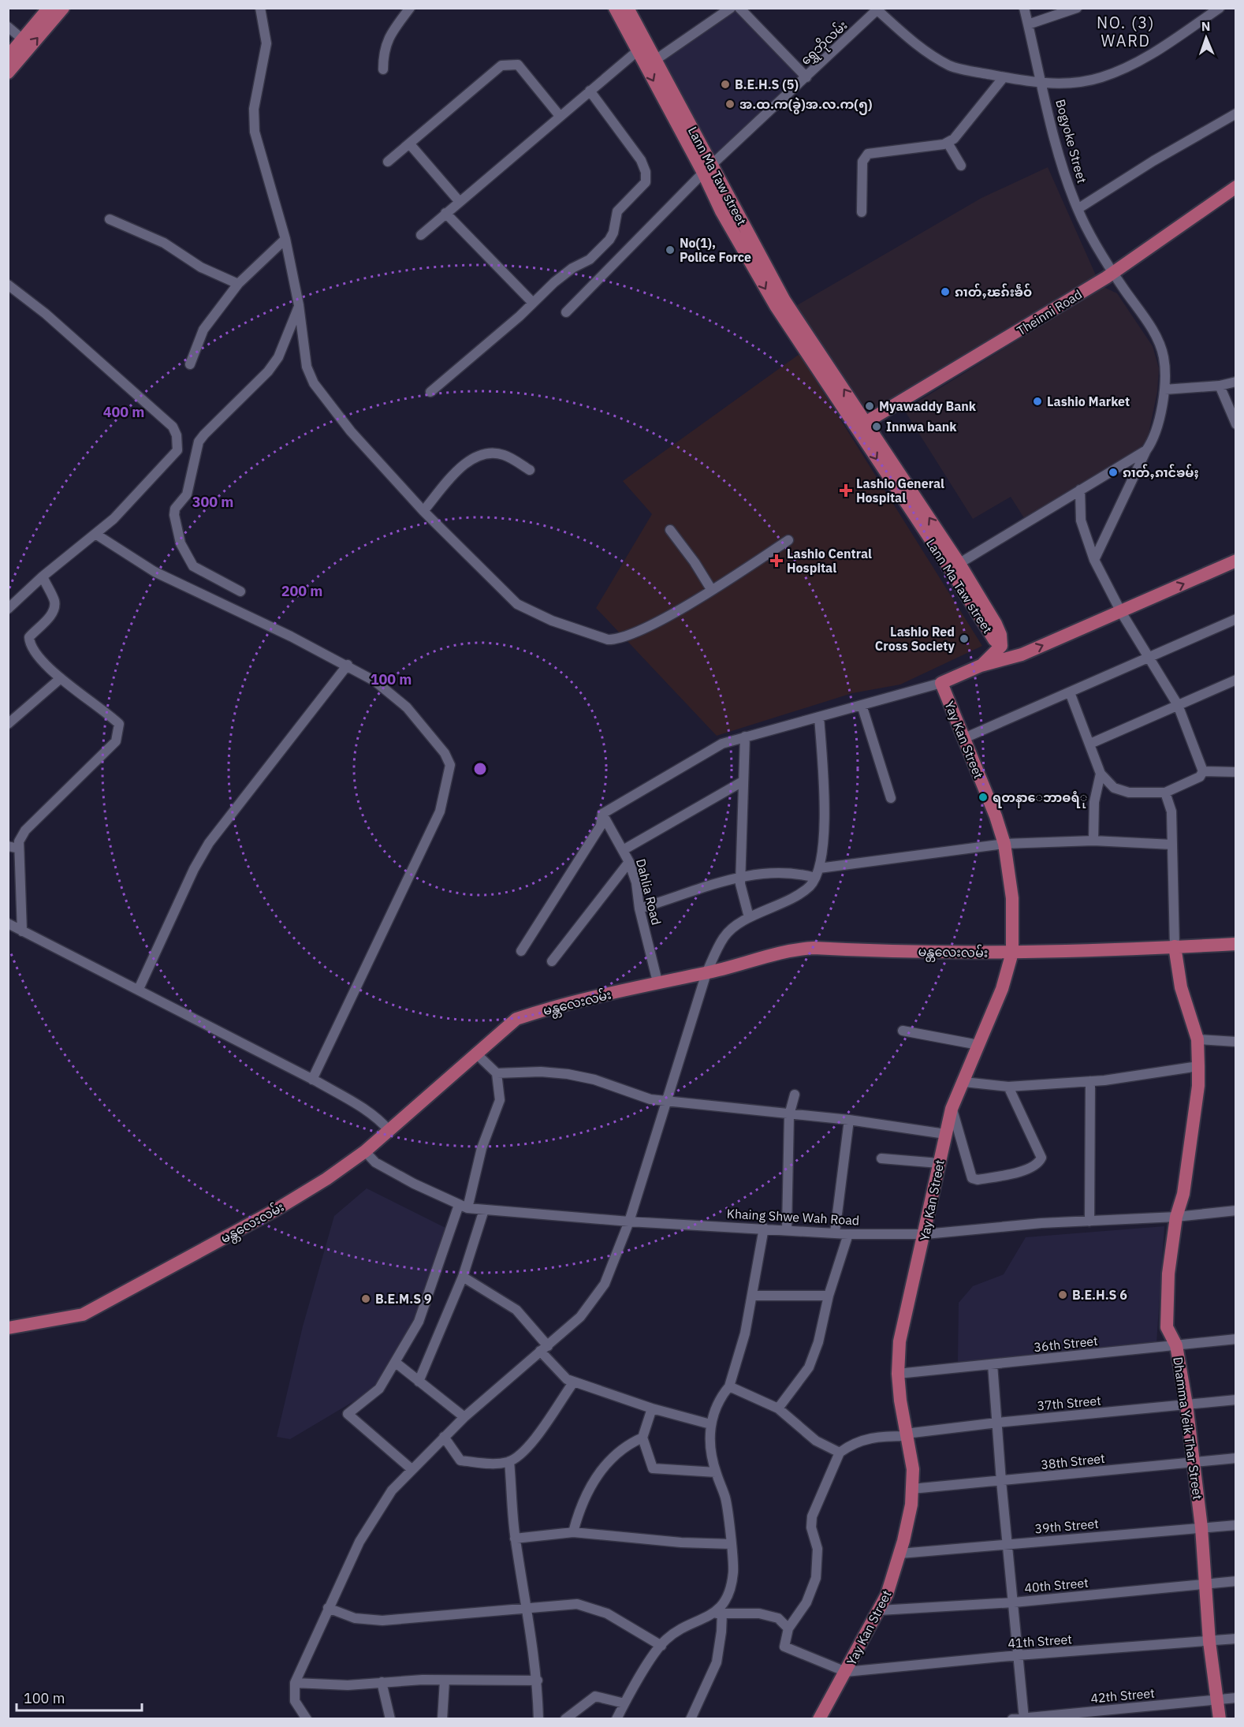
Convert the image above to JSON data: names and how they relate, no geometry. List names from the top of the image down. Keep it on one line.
{"streets":{"main road":["Lann Ma Taw street","Theinni Road","Yay Kan Street","မန္တလေးလမ်း","Dhamma Yeik Thar Street"],"street":["ရွှေဘိုလမ်း","Bogyoke Street","Dahlia Road","Khaing Shwe Wah Road","36th Street","37th Street","38th Street","39th Street","40th Street","41th Street","42th Street"]},"crossings":[["ရွှေဘိုလမ်း","Lann Ma Taw street"],["Bogyoke Street","Theinni Road"],["Lann Ma Taw street","Theinni Road"],["Yay Kan Street","မန္တလေးလမ်း"],["Yay Kan Street","Khaing Shwe Wah Road"],["Yay Kan Street","36th Street"],["Yay Kan Street","37th Street"],["Yay Kan Street","38th Street"],["Yay Kan Street","39th Street"],["Yay Kan Street","40th Street"],["Yay Kan Street","41th Street"],["Dahlia Road","မန္တလေးလမ်း"],["မန္တလေးလမ်း","Khaing Shwe Wah Road"],["မန္တလေးလမ်း","Dhamma Yeik Thar Street"],["Khaing Shwe Wah Road","Dhamma Yeik Thar Street"],["36th Street","Dhamma Yeik Thar Street"],["37th Street","Dhamma Yeik Thar Street"],["Dhamma Yeik Thar Street","38th Street"],["Dhamma Yeik Thar Street","39th Street"],["Dhamma Yeik Thar Street","40th Street"],["Dhamma Yeik Thar Street","41th Street"],["Dhamma Yeik Thar Street","42th Street"]],"districts":["NO. (3) WARD"],"places":{"other":["B.E.H.S (5)","အ.ထ.က(ခွဲ)အ.လ.က(၅)","No(1), Police Force","ၵၢတ်ႇၽၵ်းၶဵဝ်","Lashio Market","Myawaddy Bank","Innwa bank","ၵၢတ်ႇၵၢင်ၶမ်ႈ","Lashio Red Cross Society","ရတနာေဘာဓရံု","B.E.H.S 6","B.E.M.S 9"],"health":["Lashio General Hospital","Lashio Central Hospital"]},"scale_bar":"100 m","north":"top","rings":["400 m","300 m","200 m","100 m"]}
